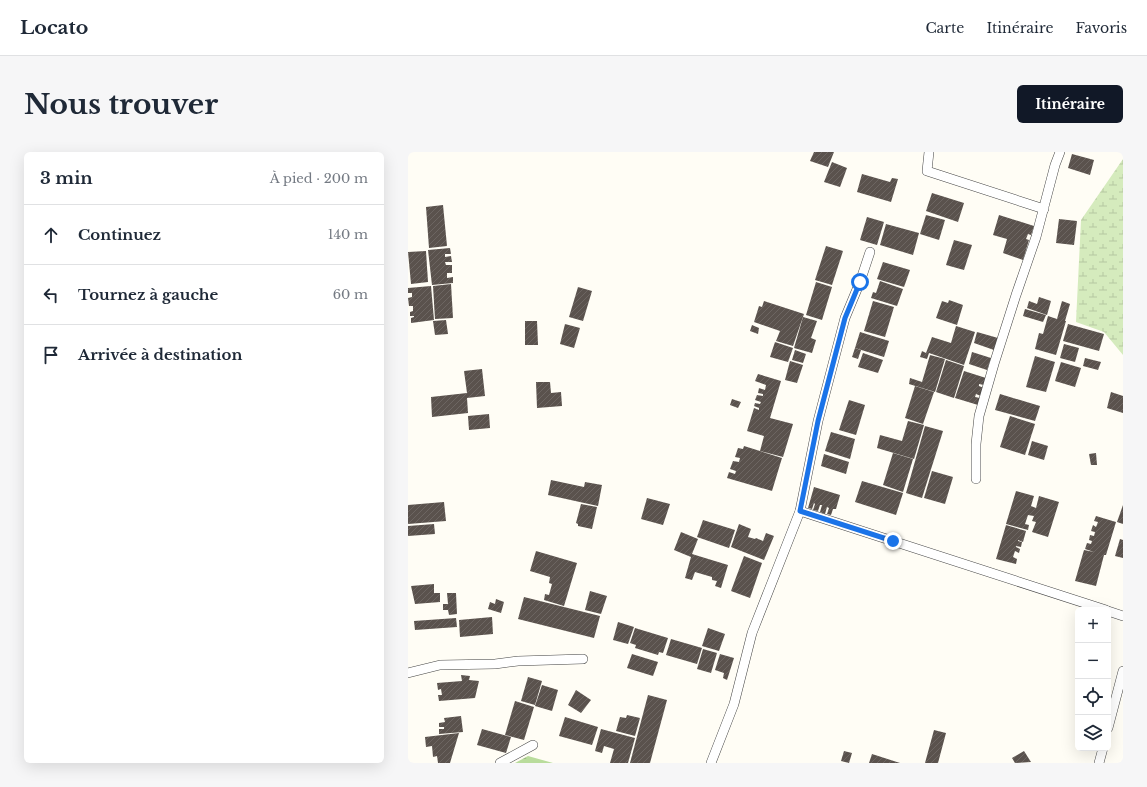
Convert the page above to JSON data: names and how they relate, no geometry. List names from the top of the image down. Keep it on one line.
{"page":{"header":"Locato","nav":["Carte","Itinéraire","Favoris"],"buttons":"Itinéraire","title":"Nous trouver","heading":["3 min","À pied · 200 m"],"list":[["Continuez","140 m"],["Tournez à gauche","60 m"],"Arrivée à destination"],"map_buttons":["+","−"]}}
